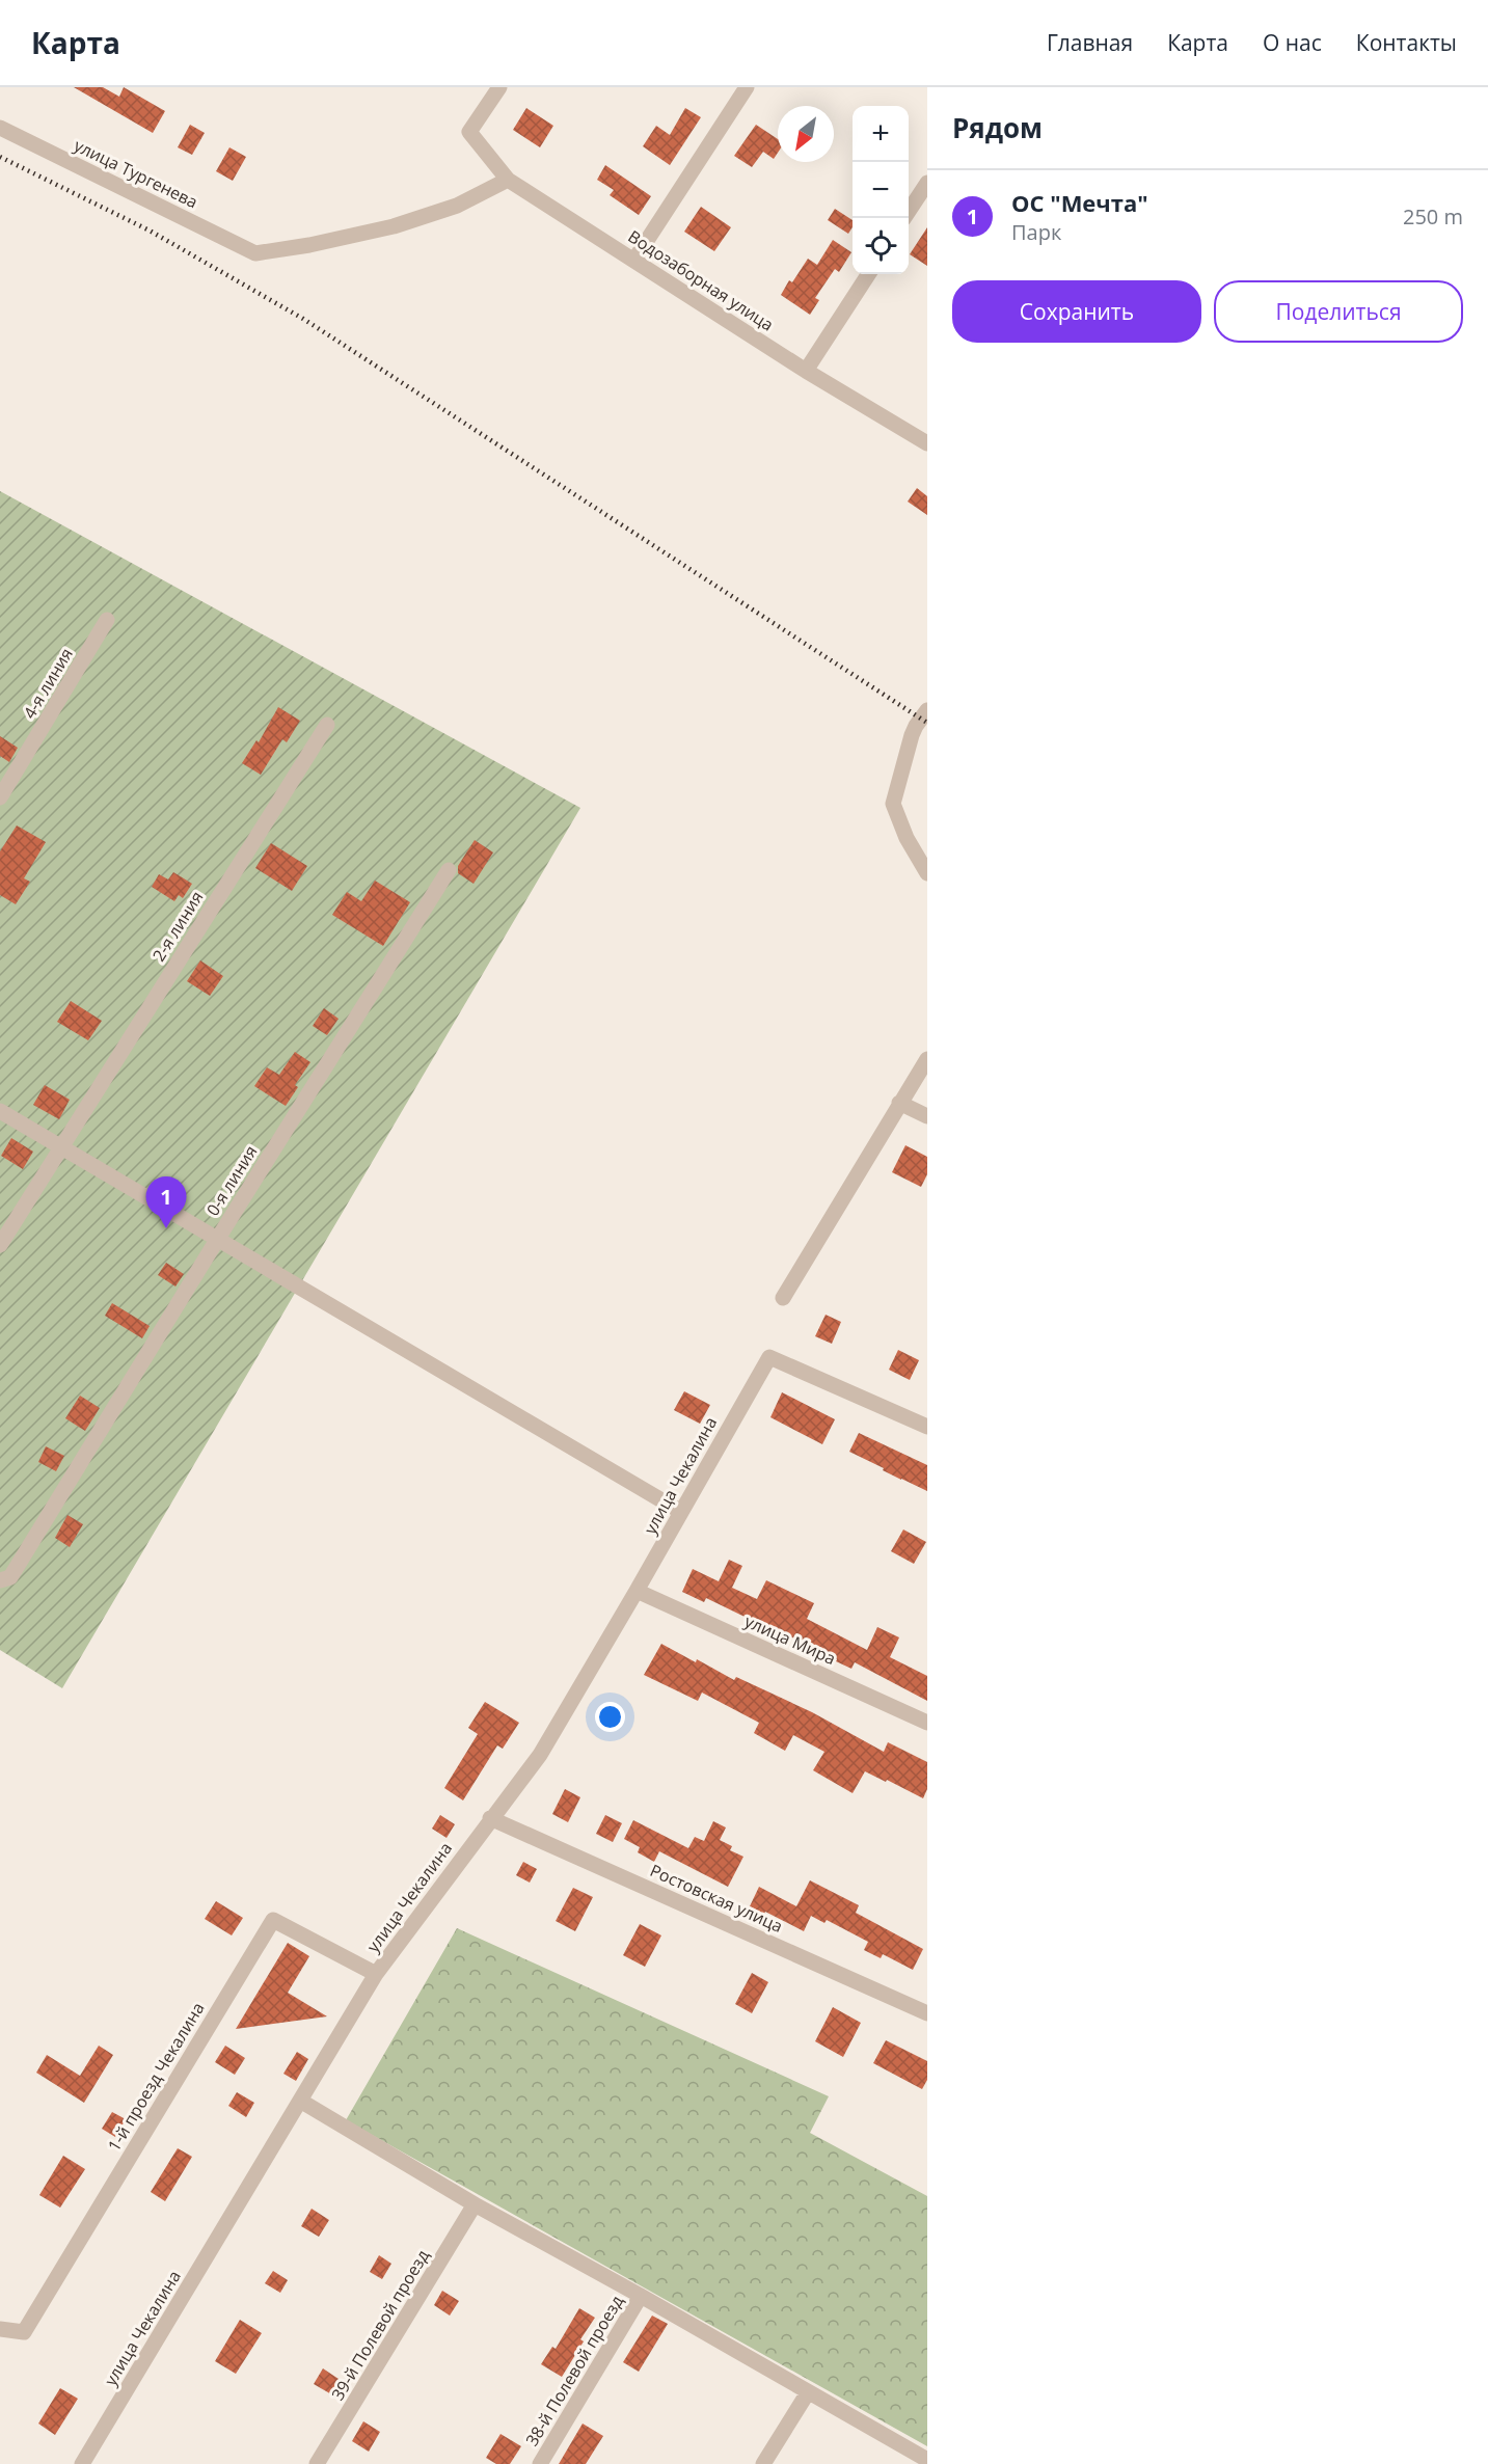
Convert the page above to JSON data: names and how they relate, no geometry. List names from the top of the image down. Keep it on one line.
{"streets":{"street":["улица Тургенева","Водозаборная улица","4-я линия","2-я линия","0-я линия","улица Чекалина","улица Мира","Ростовская улица","1-й проезд Чекалина","39-й Полевой проезд","38-й Полевой проезд"]},"crossings":[["улица Тургенева","Водозаборная улица"],["улица Чекалина","улица Мира"],["улица Чекалина","Ростовская улица"],["улица Чекалина","1-й проезд Чекалина"]],"north":"bottom left","page":{"header":"Карта","nav":["Главная","Карта","О нас","Контакты"],"heading":"Рядом","map_buttons":["+","−"],"list":[{"mark":"1","name":"ОС \"Мечта\"","note":"Парк","value":"250 m"}],"buttons":["Сохранить","Поделиться"],"pins":"1"}}
